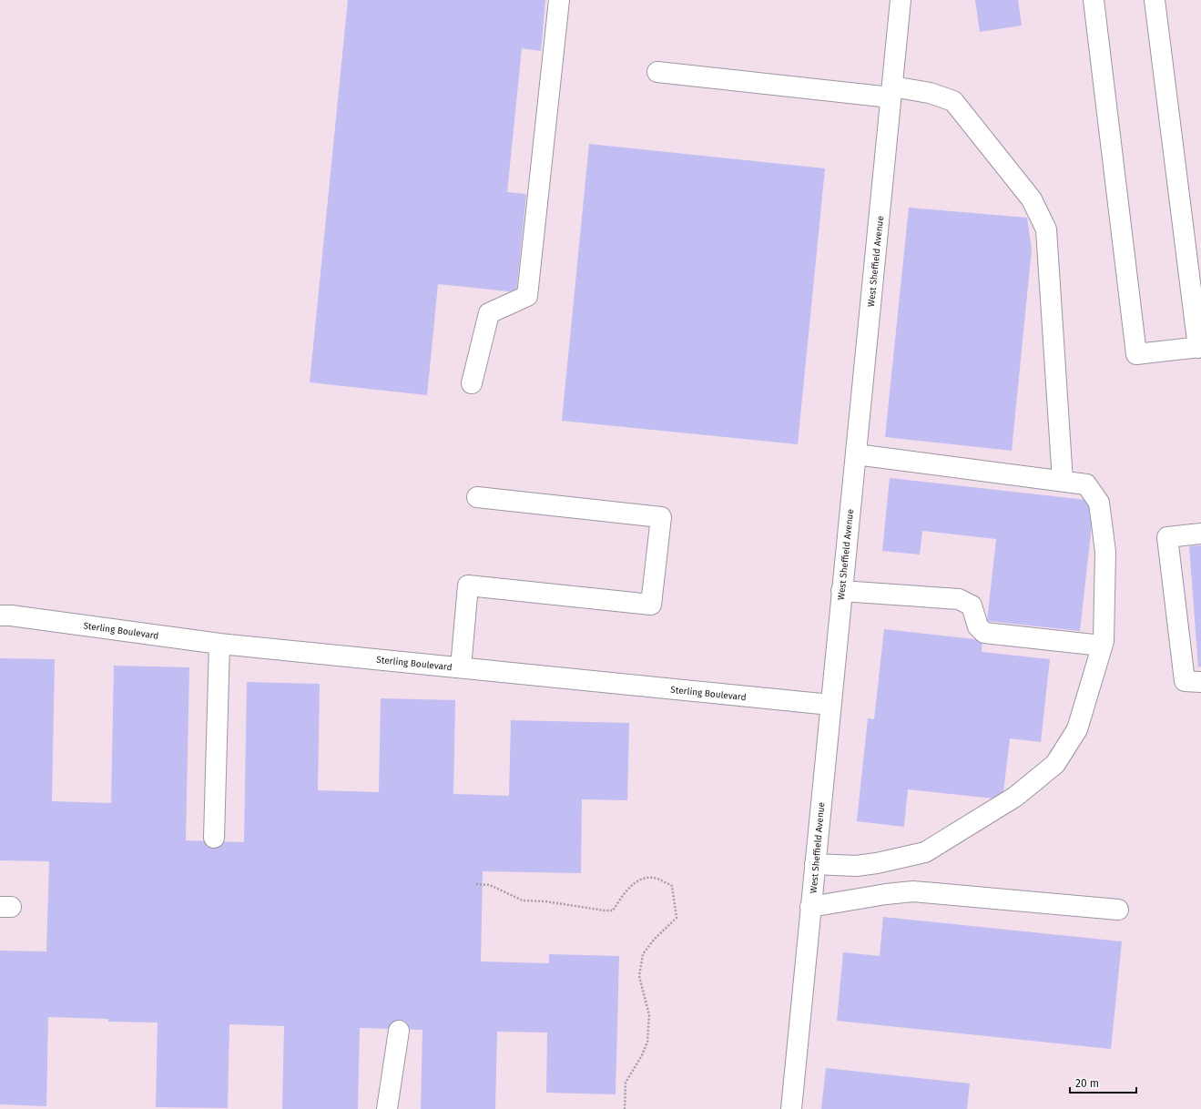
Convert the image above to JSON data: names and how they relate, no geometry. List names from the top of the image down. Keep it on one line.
{"streets":{"street":["West Sheffield Avenue","Sterling Boulevard"]},"crossings":[["West Sheffield Avenue","Sterling Boulevard"]],"scale_bar":"20 m"}
